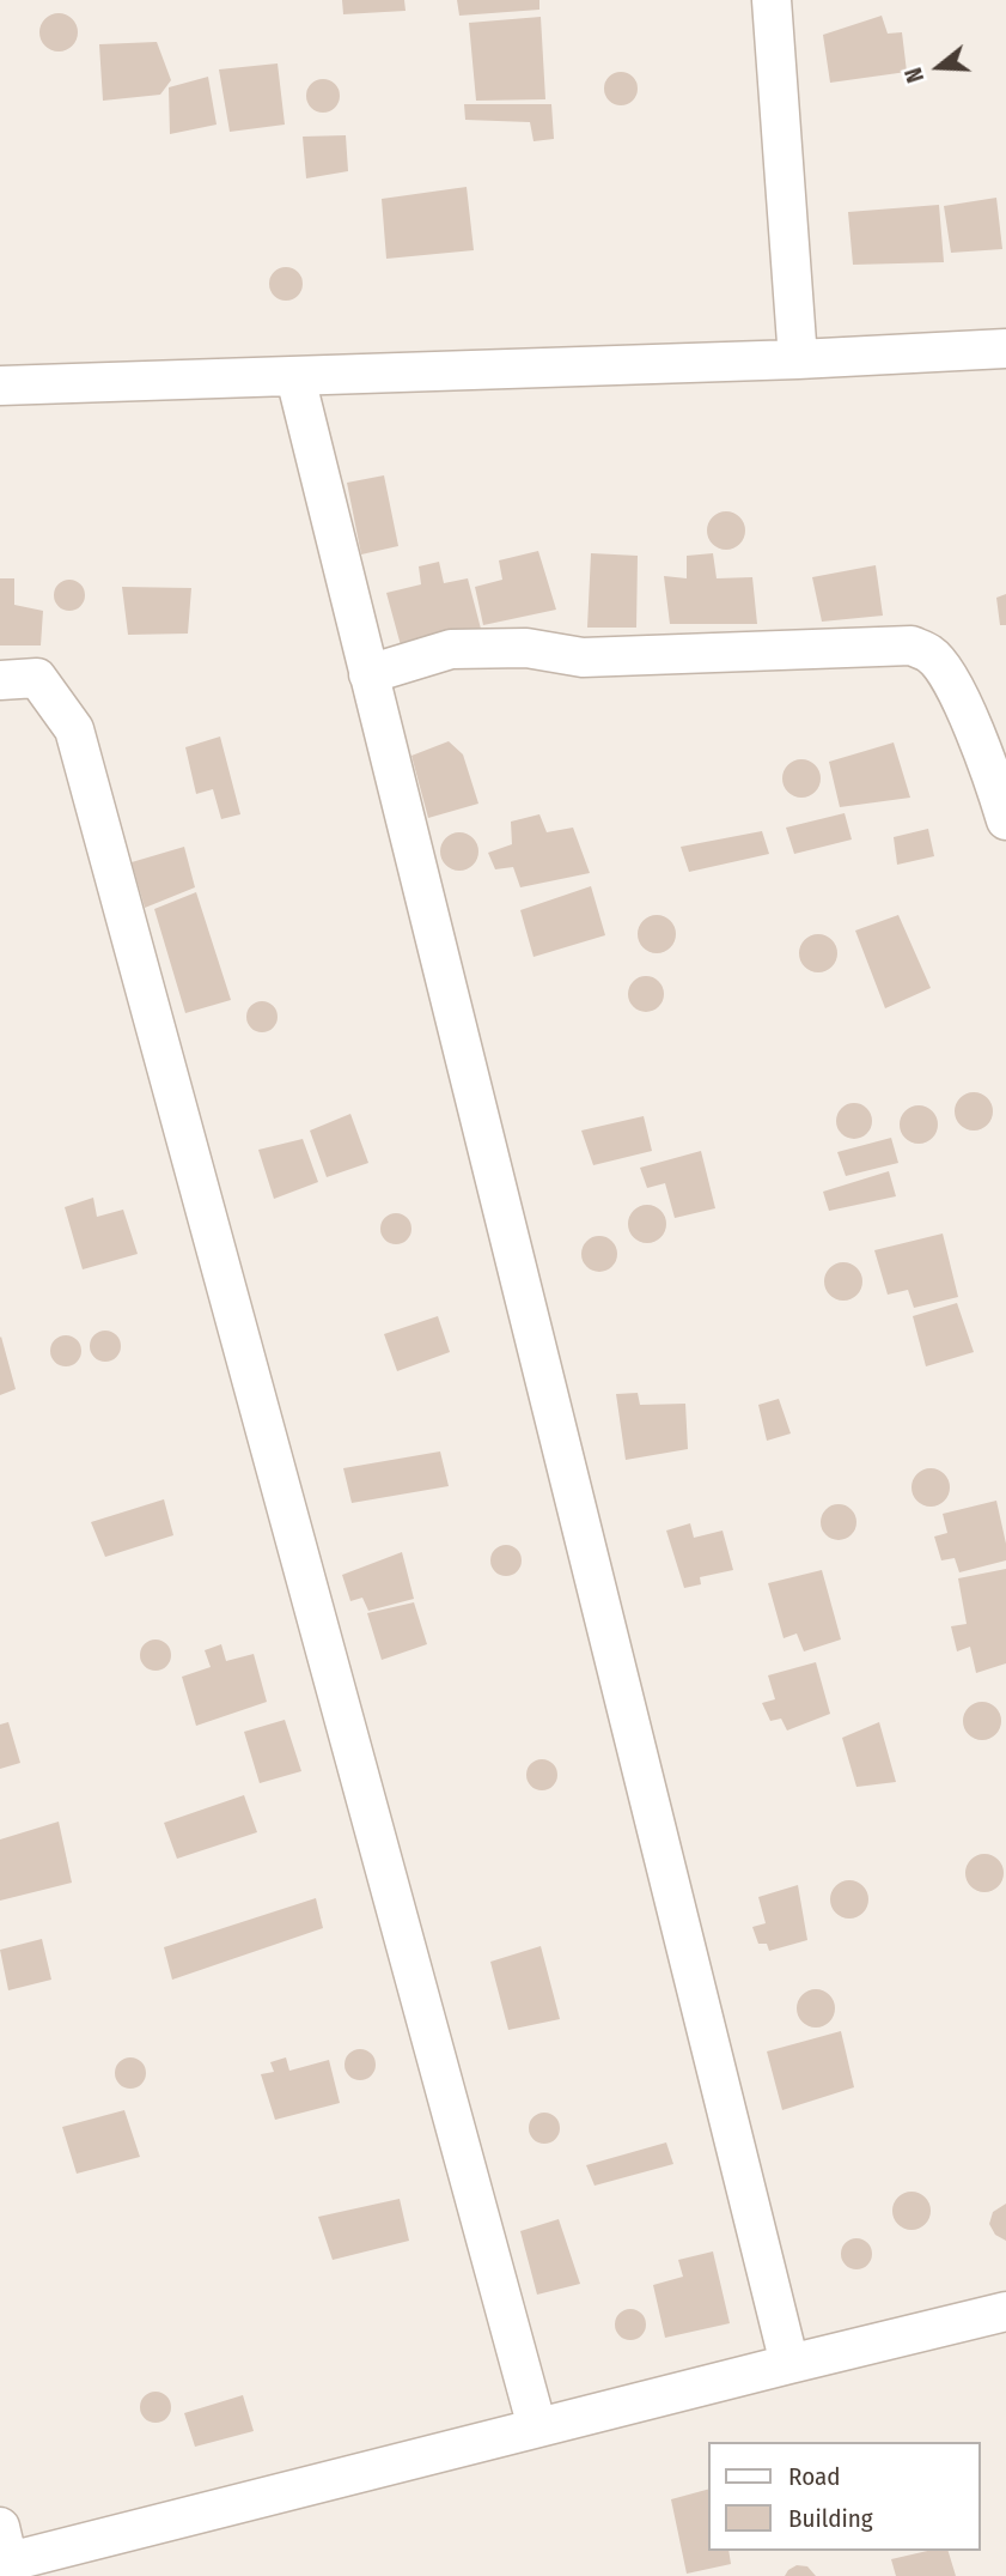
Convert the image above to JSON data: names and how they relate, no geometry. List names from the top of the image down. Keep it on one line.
{"legend":["Road","Building"],"north":"left"}
